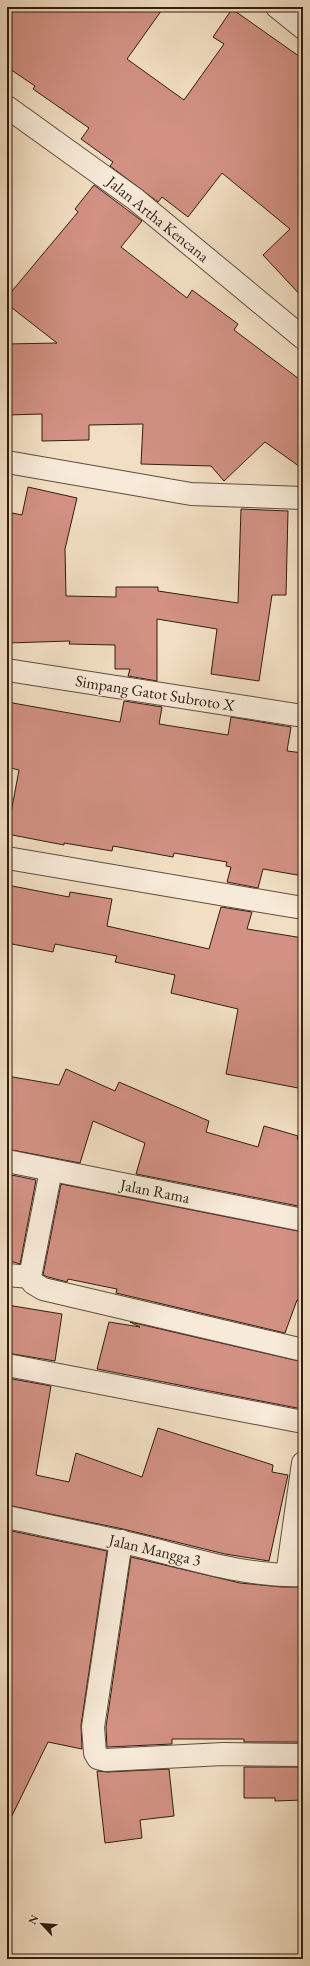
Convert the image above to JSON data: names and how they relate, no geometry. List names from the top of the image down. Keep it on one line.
{"streets":{"street":["Jalan Artha Kencana","Simpang Gatot Subroto X","Jalan Rama","Jalan Mangga 3"]},"north":"top left"}
